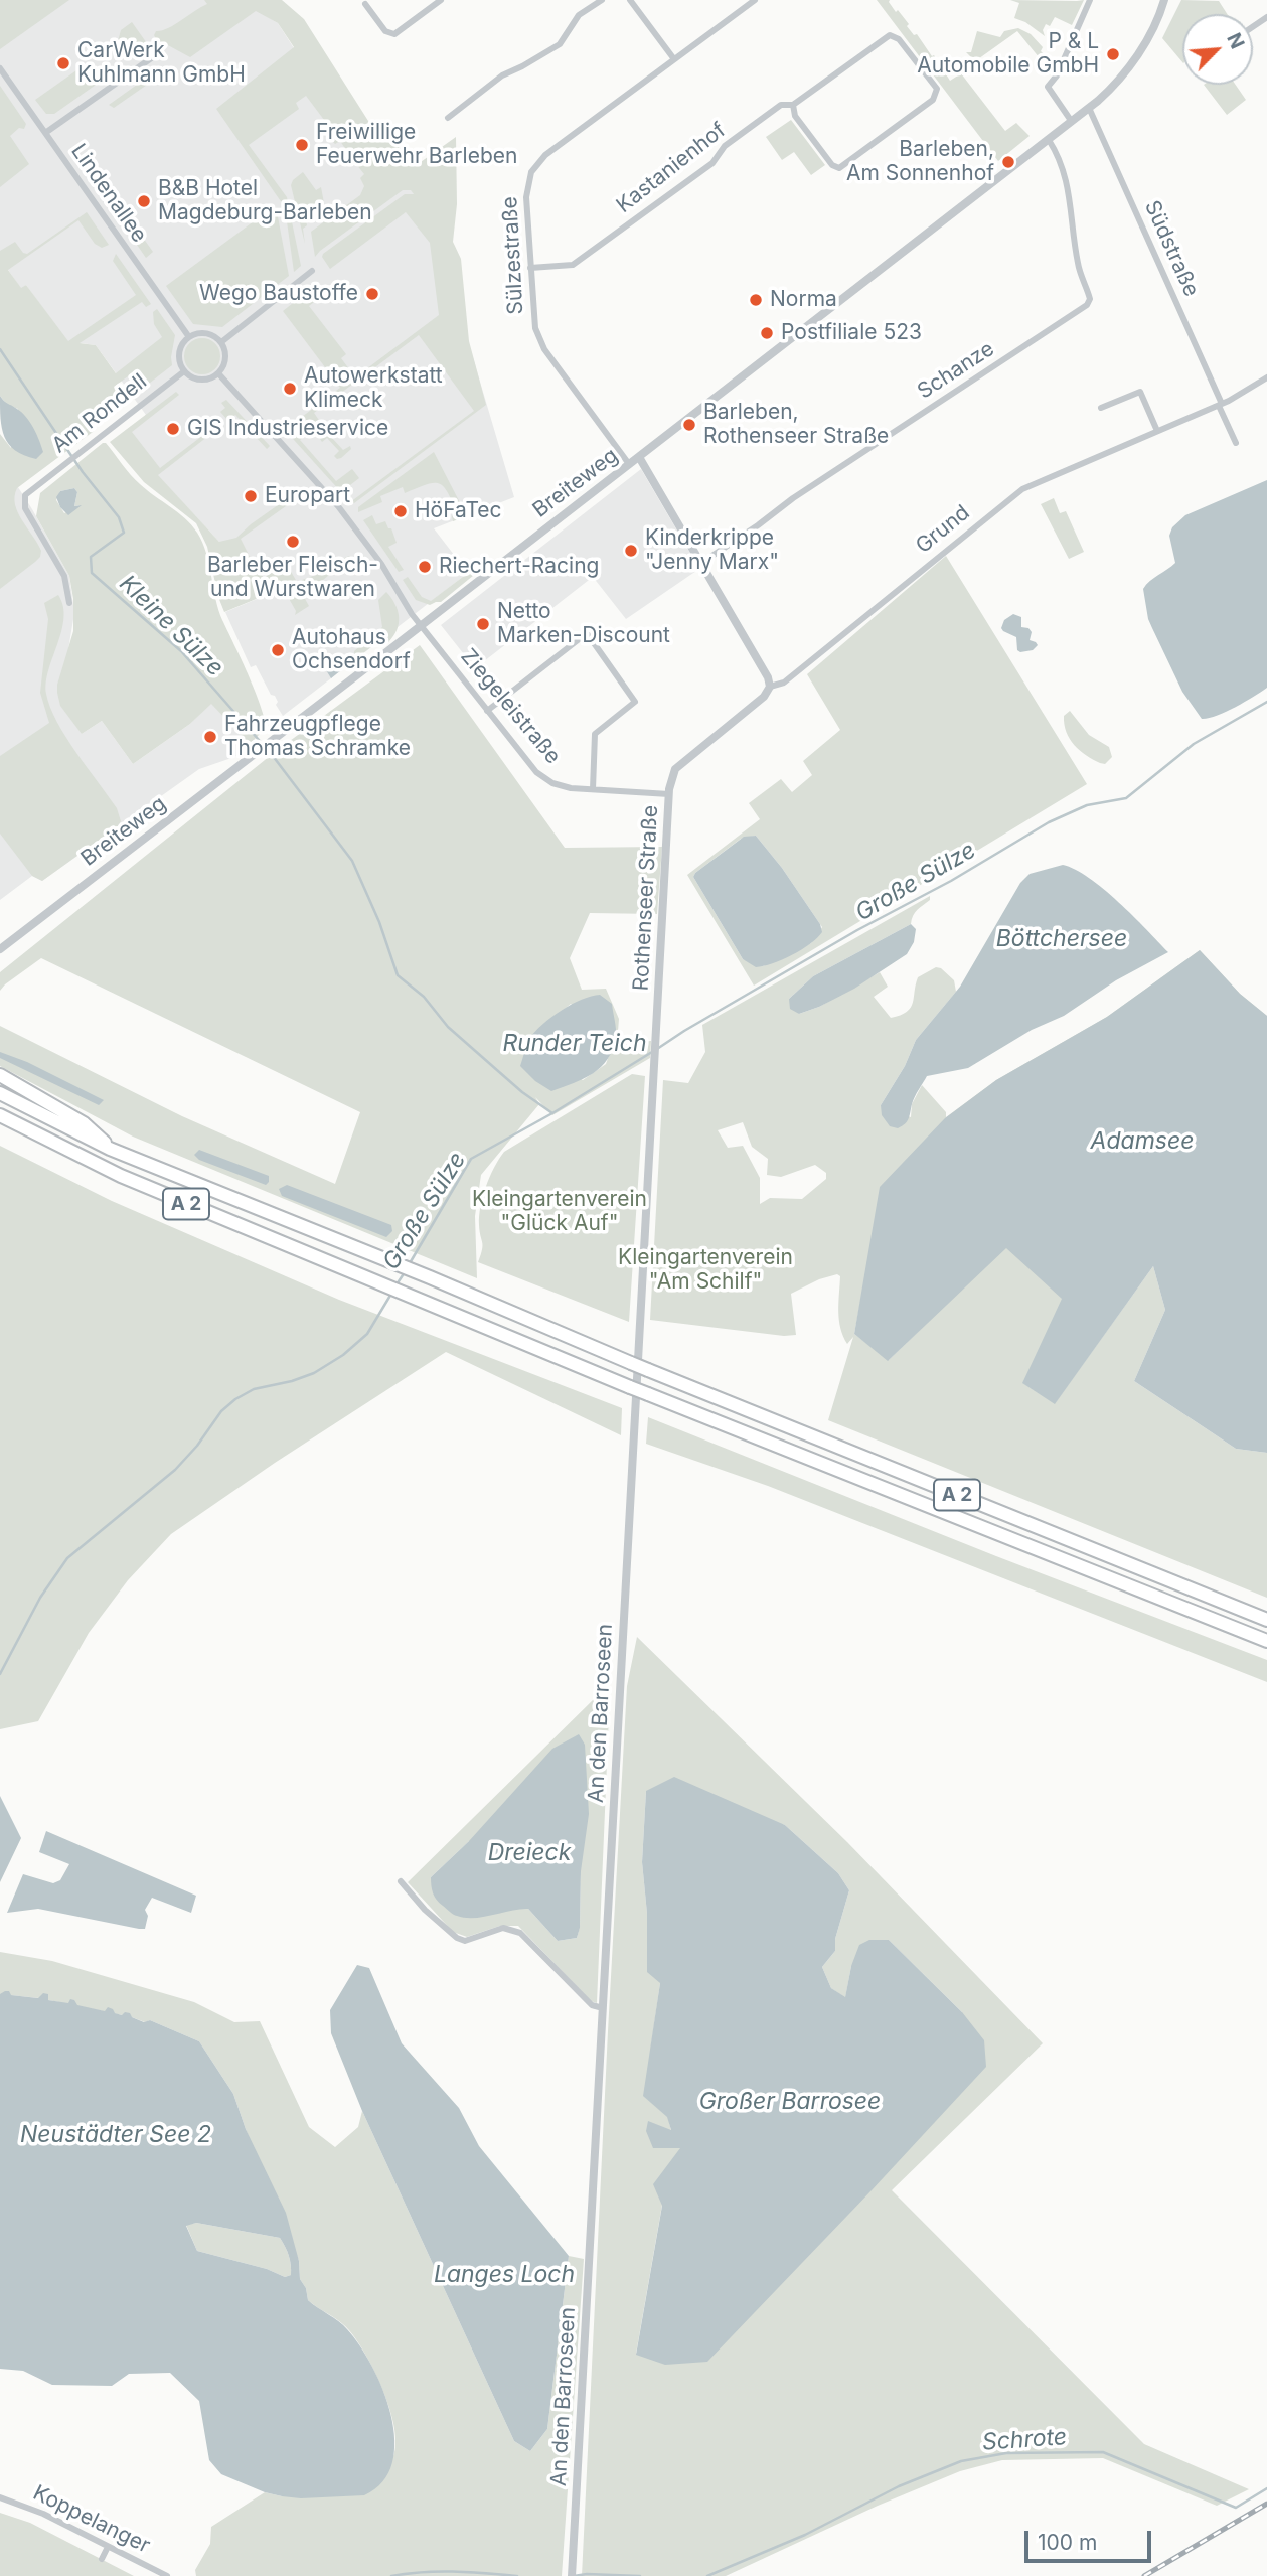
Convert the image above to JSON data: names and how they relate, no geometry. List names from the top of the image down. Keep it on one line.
{"streets":{"highway":["A 2"],"street":["Kastanienhof","Lindenallee","Südstraße","Sülzestraße","Schanze","Am Rondell","Breiteweg","Grund","Ziegeleistraße","Rothenseer Straße","An den Barroseen","Koppelanger"]},"crossings":[["Kastanienhof","Sülzestraße"],["Lindenallee","Am Rondell"],["Südstraße","Breiteweg"],["Südstraße","Grund"],["Sülzestraße","Breiteweg"],["Schanze","Breiteweg"],["Breiteweg","Ziegeleistraße"],["Grund","Rothenseer Straße"],["Ziegeleistraße","Rothenseer Straße"],["Rothenseer Straße","An den Barroseen"]],"water":["Kleine Sülze","Große Sülze","Böttchersee","Runder Teich","Adamsee","Dreieck","Großer Barrosee","Neustädter See 2","Langes Loch","Schrote"],"parks":["Kleingartenverein \"Glück Auf\"","Kleingartenverein \"Am Schilf\""],"places":["P & L Automobile GmbH","CarWerk Kuhlmann GmbH","Freiwillige Feuerwehr Barleben","Barleben, Am Sonnenhof","B&B Hotel Magdeburg-Barleben","Wego Baustoffe","Norma","Postfiliale 523","Autowerkstatt Klimeck","Barleben, Rothenseer Straße","GIS Industrieservice","Europart","HöFaTec","Barleber Fleisch- und Wurstwaren","Kinderkrippe \"Jenny Marx\"","Riechert-Racing","Netto Marken-Discount","Autohaus Ochsendorf","Fahrzeugpflege Thomas Schramke"],"scale_bar":"100 m","north":"top right"}
